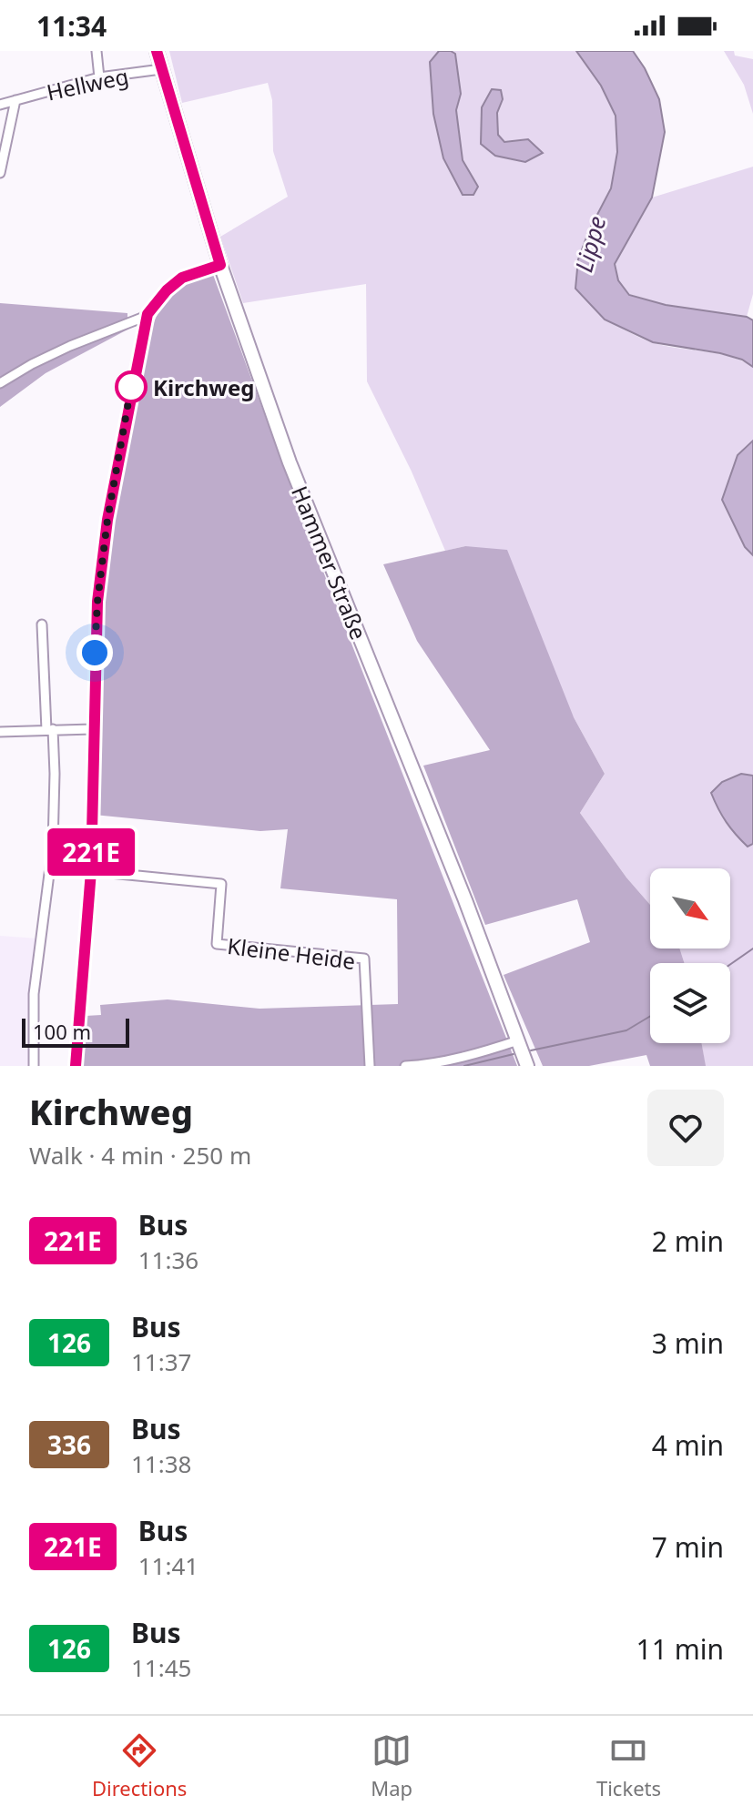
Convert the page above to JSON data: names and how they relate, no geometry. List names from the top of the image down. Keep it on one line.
{"streets":{"main road":["Hammer Straße"],"street":["Hellweg","Kleine Heide"]},"crossings":[["Hellweg","Hammer Straße"]],"water":["Lippe"],"places":["Kirchweg"],"lines":["bus line 221E"],"scale_bar":"100 m","north":"bottom right","page":{"status":"11:34","on_map":"221E","scale":"100 m","heading":["Kirchweg","Walk · 4 min · 250 m"],"list":[{"mark":"221E","name":"Bus","note":"11:36","value":"2 min"},{"mark":"126","name":"Bus","note":"11:37","value":"3 min"},{"mark":"336","name":"Bus","note":"11:38","value":"4 min"},{"mark":"221E","name":"Bus","note":"11:41","value":"7 min"},{"mark":"126","name":"Bus","note":"11:45","value":"11 min"}],"tabs":["Directions","Map","Tickets"]}}
